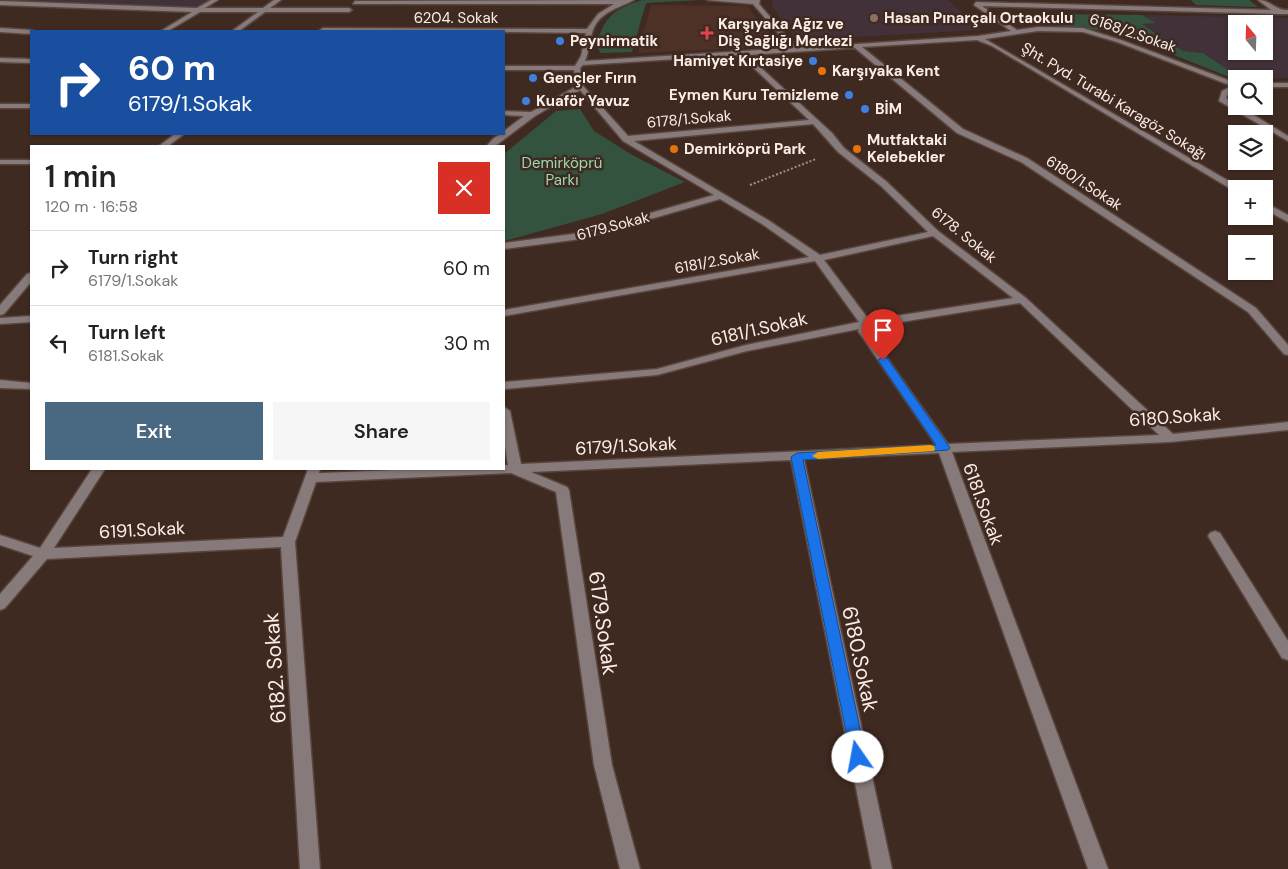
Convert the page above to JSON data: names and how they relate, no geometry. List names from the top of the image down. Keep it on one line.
{"streets":{"street":["6204. Sokak","6168/2.Sokak","Şht. Pyd. Turabi Karagöz Sokağı","6178/1.Sokak","6180/1.Sokak","6179.Sokak","6178. Sokak","6181/2.Sokak","6181/1.Sokak","6180.Sokak","6179/1.Sokak","6181.Sokak","6191.Sokak","6182. Sokak"]},"crossings":[["6168/2.Sokak","Şht. Pyd. Turabi Karagöz Sokağı"],["Şht. Pyd. Turabi Karagöz Sokağı","6180/1.Sokak"],["Şht. Pyd. Turabi Karagöz Sokağı","6178. Sokak"],["6178/1.Sokak","6178. Sokak"],["6178/1.Sokak","6181.Sokak"],["6179.Sokak","6179/1.Sokak"],["6179.Sokak","6181.Sokak"],["6178. Sokak","6181/2.Sokak"],["6178. Sokak","6181/1.Sokak"],["6178. Sokak","6180.Sokak"],["6181/2.Sokak","6181.Sokak"],["6181/1.Sokak","6181.Sokak"],["6180.Sokak","6179/1.Sokak"],["6180.Sokak","6181.Sokak"],["6179/1.Sokak","6181.Sokak"],["6179/1.Sokak","6182. Sokak"],["6191.Sokak","6182. Sokak"]],"parks":["Demirköprü Parkı"],"places":{"other":["Hasan Pınarçalı Ortaokulu","Peynirmatik","Hamiyet Kırtasiye","Karşıyaka Kent","Gençler Fırın","Eymen Kuru Temizleme","Kuaför Yavuz","BİM","Demirköprü Park","Mutfaktaki Kelebekler"],"health":["Karşıyaka Ağız ve Diş Sağlığı Merkezi"]},"north":"top","page":{"map_buttons":["+","−"],"turn":["60 m","6179/1.Sokak"],"heading":["1 min","120 m · 16:58"],"list":[{"name":"Turn right","note":"6179/1.Sokak","value":"60 m"},{"name":"Turn left","note":"6181.Sokak","value":"30 m"}],"buttons":["Exit","Share"]}}
